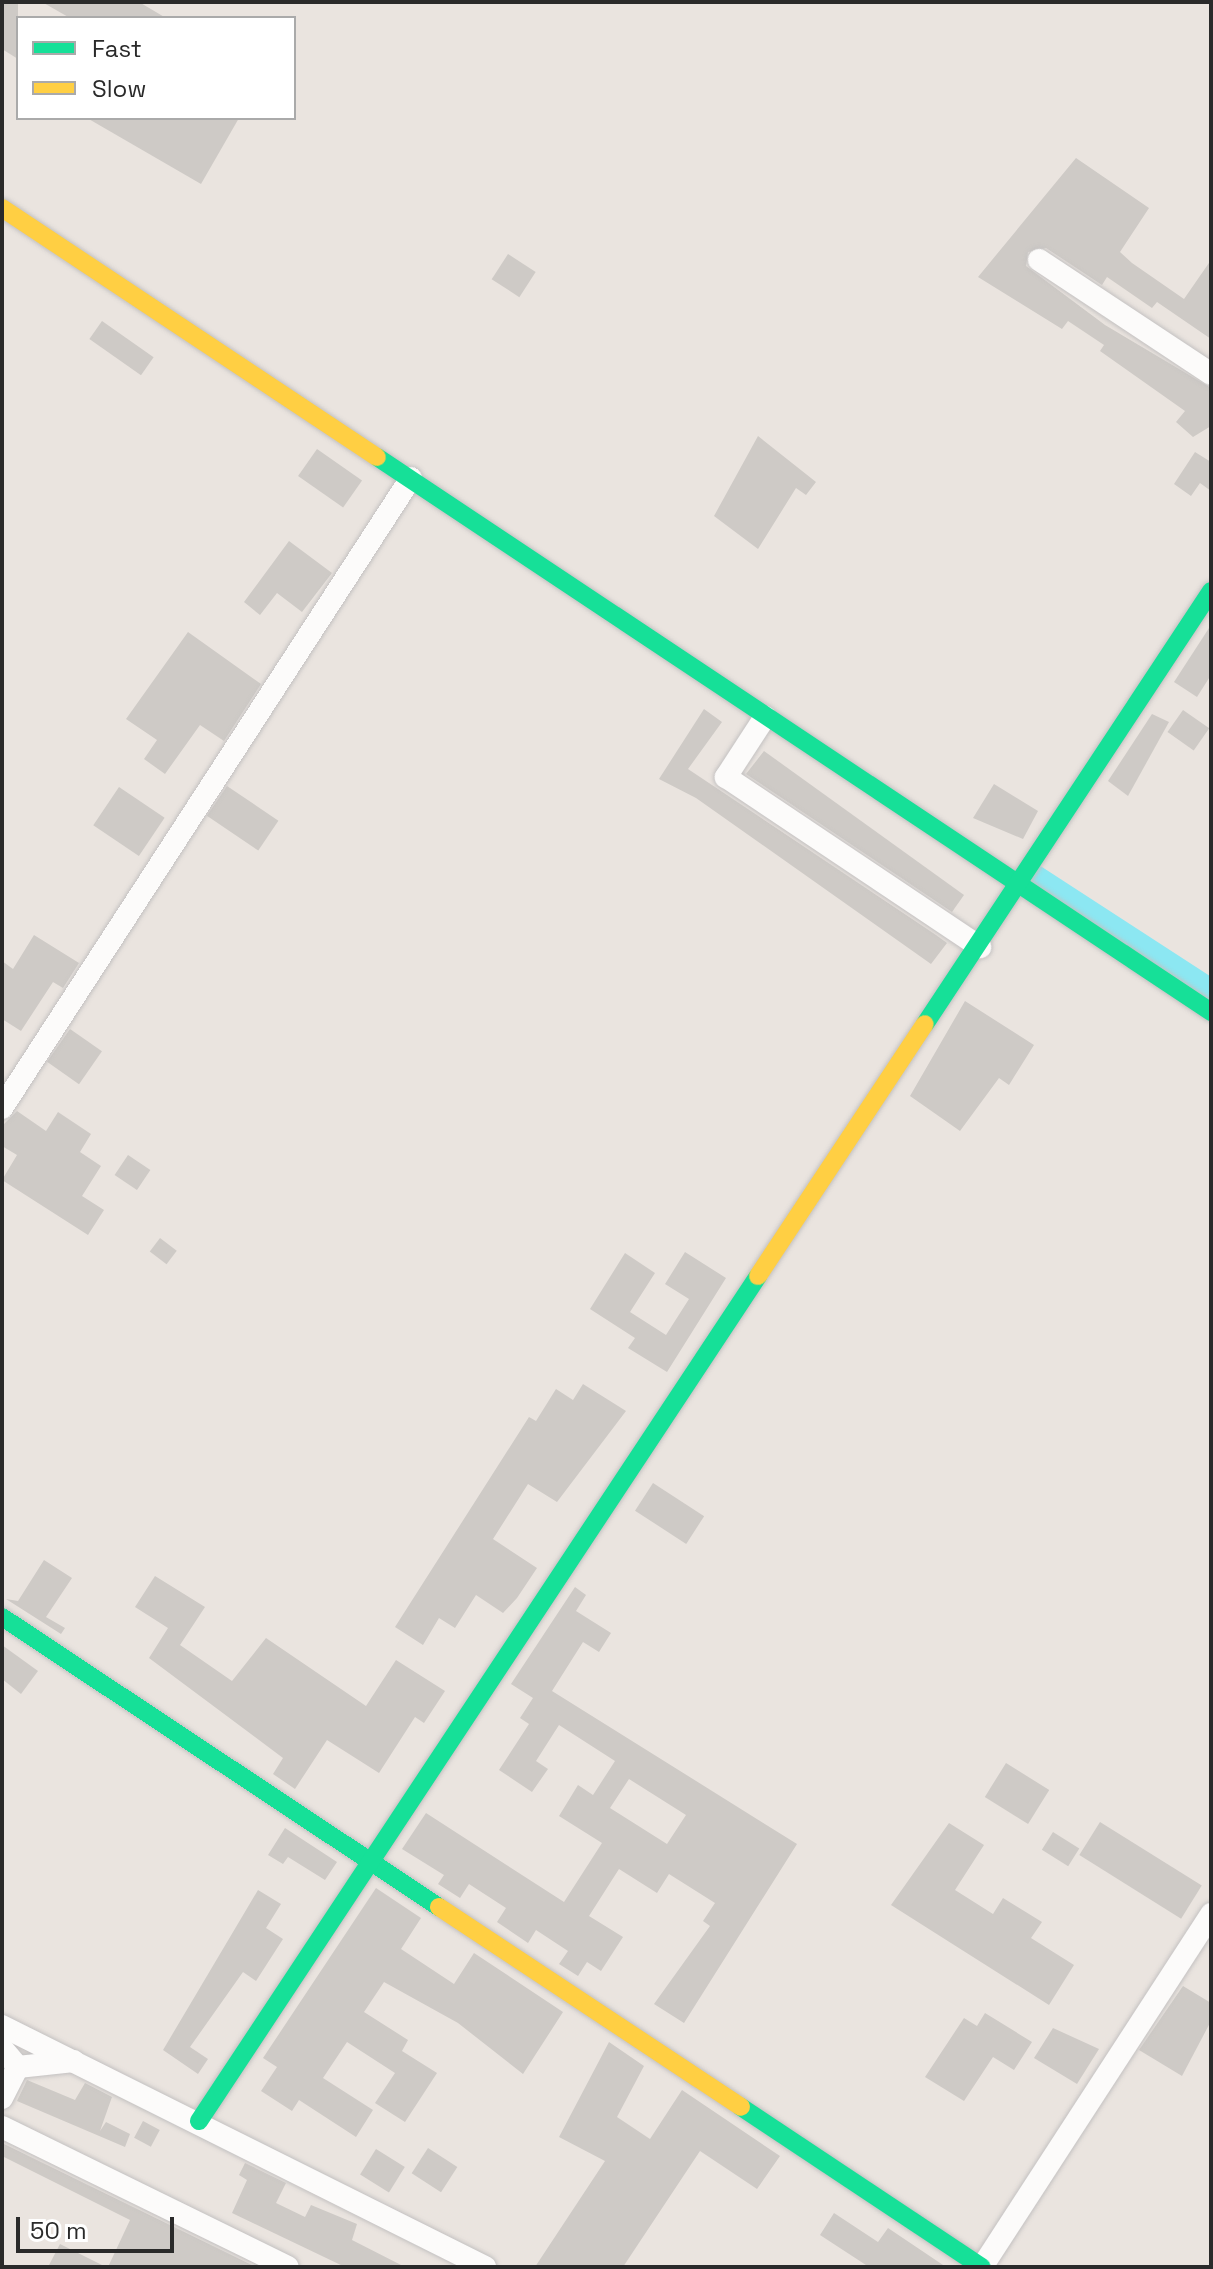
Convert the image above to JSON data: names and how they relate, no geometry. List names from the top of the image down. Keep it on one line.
{"legend":["Fast","Slow"],"scale_bar":"50 m"}
